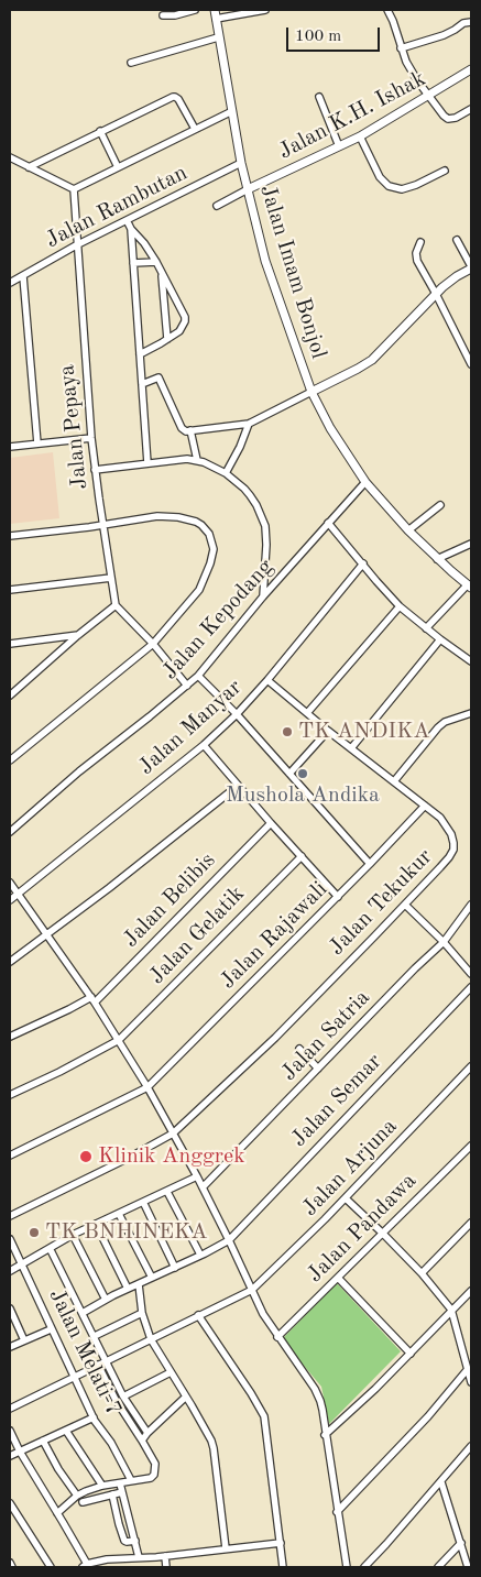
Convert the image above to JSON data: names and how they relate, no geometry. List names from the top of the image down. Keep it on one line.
{"streets":{"street":["Jalan K.H. Ishak","Jalan Rambutan","Jalan Imam Bonjol","Jalan Pepaya","Jalan Kepodang","Jalan Manyar","Jalan Belibis","Jalan Tekukur","Jalan Gelatik","Jalan Rajawali","Jalan Satria","Jalan Semar","Jalan Arjuna","Jalan Pandawa","Jalan Melati-7"]},"crossings":[["Jalan K.H. Ishak","Jalan Imam Bonjol"],["Jalan Rambutan","Jalan Imam Bonjol"],["Jalan Rambutan","Jalan Pepaya"],["Jalan Imam Bonjol","Jalan Kepodang"],["Jalan Manyar","Jalan Tekukur"],["Jalan Tekukur","Jalan Rajawali"],["Jalan Arjuna","Jalan Melati-7"]],"places":["TK ANDIKA","Mushola Andika","Klinik Anggrek","TK BNHINEKA"],"scale_bar":"100 m"}
